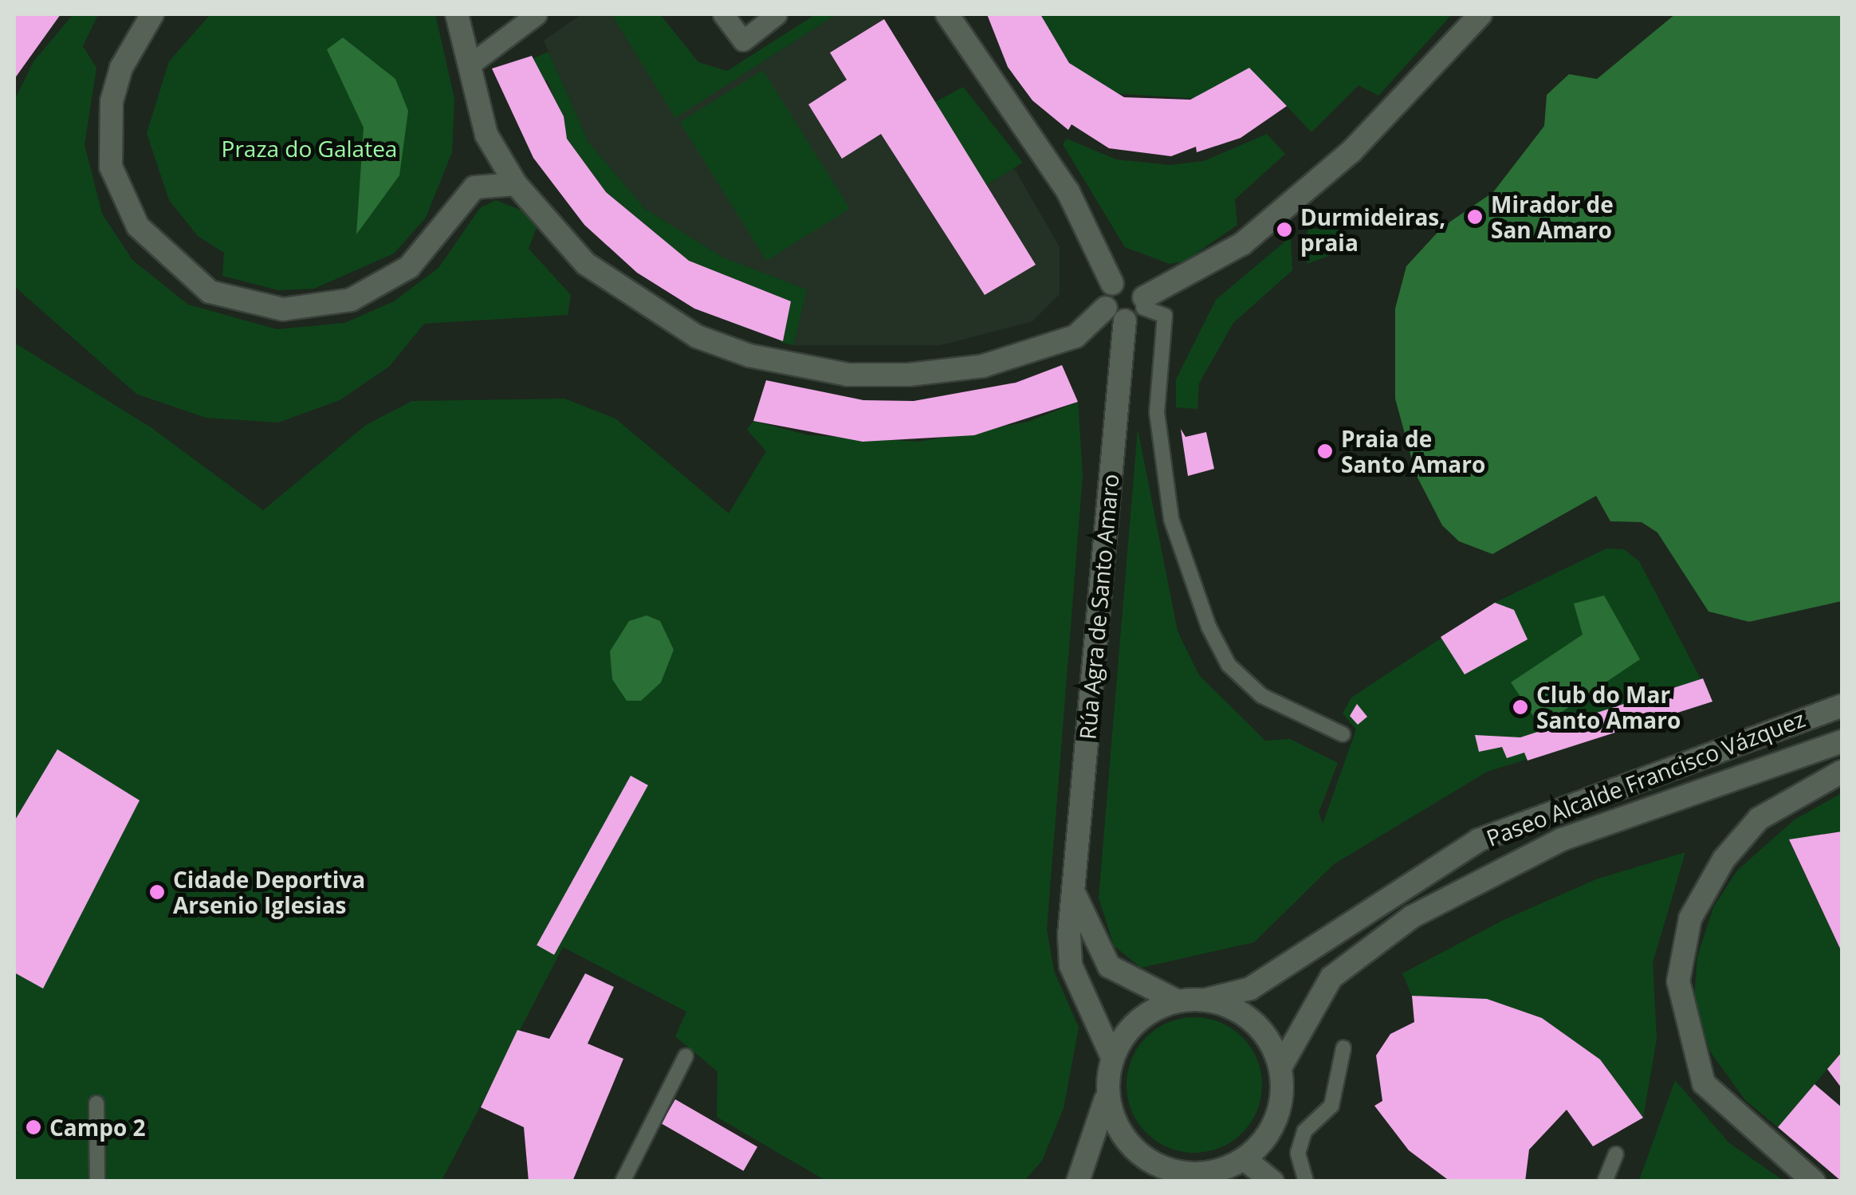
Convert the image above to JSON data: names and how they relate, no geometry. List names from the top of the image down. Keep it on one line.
{"streets":{"street":["Rúa Agra de Santo Amaro","Paseo Alcalde Francisco Vázquez"]},"crossings":[["Rúa Agra de Santo Amaro","Paseo Alcalde Francisco Vázquez"]],"parks":["Praza do Galatea"],"places":["Mirador de San Amaro","Durmideiras, praia","Praia de Santo Amaro","Club do Mar Santo Amaro","Cidade Deportiva Arsenio Iglesias","Campo 2"]}
